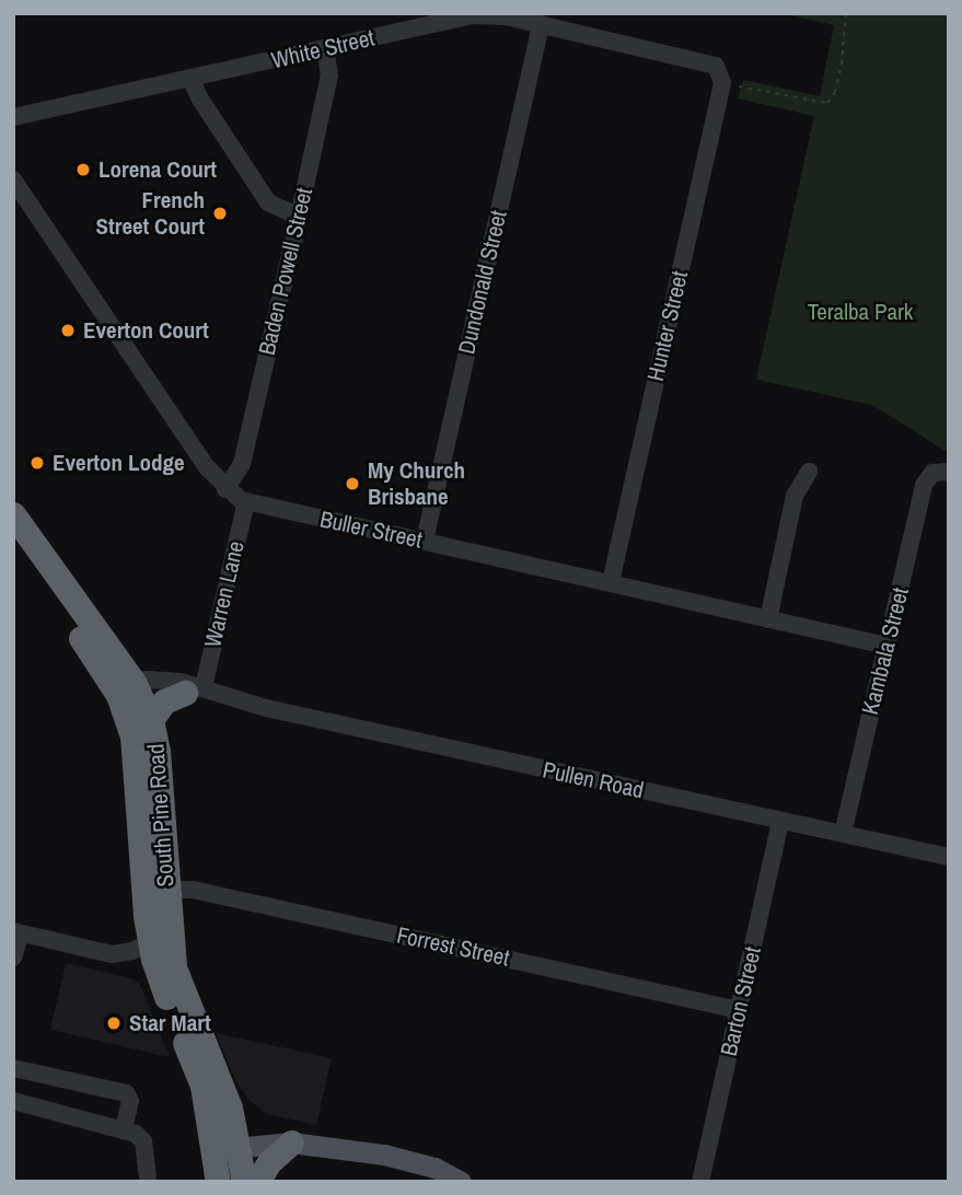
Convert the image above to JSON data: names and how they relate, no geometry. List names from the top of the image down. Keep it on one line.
{"streets":{"highway":["South Pine Road"],"street":["White Street","Baden Powell Street","Dundonald Street","Hunter Street","Buller Street","Warren Lane","Kambala Street","Pullen Road","Forrest Street","Barton Street"]},"crossings":[["White Street","Baden Powell Street"],["White Street","Dundonald Street"],["White Street","Hunter Street"],["Baden Powell Street","Buller Street"],["Dundonald Street","Buller Street"],["Hunter Street","Buller Street"],["Buller Street","Warren Lane"],["Buller Street","Kambala Street"],["Warren Lane","Pullen Road"],["Kambala Street","Pullen Road"],["Pullen Road","South Pine Road"],["Pullen Road","Barton Street"],["South Pine Road","Forrest Street"],["Forrest Street","Barton Street"]],"parks":["Teralba Park"],"places":["Lorena Court","French Street Court","Everton Court","Everton Lodge","My Church Brisbane","Star Mart"]}
